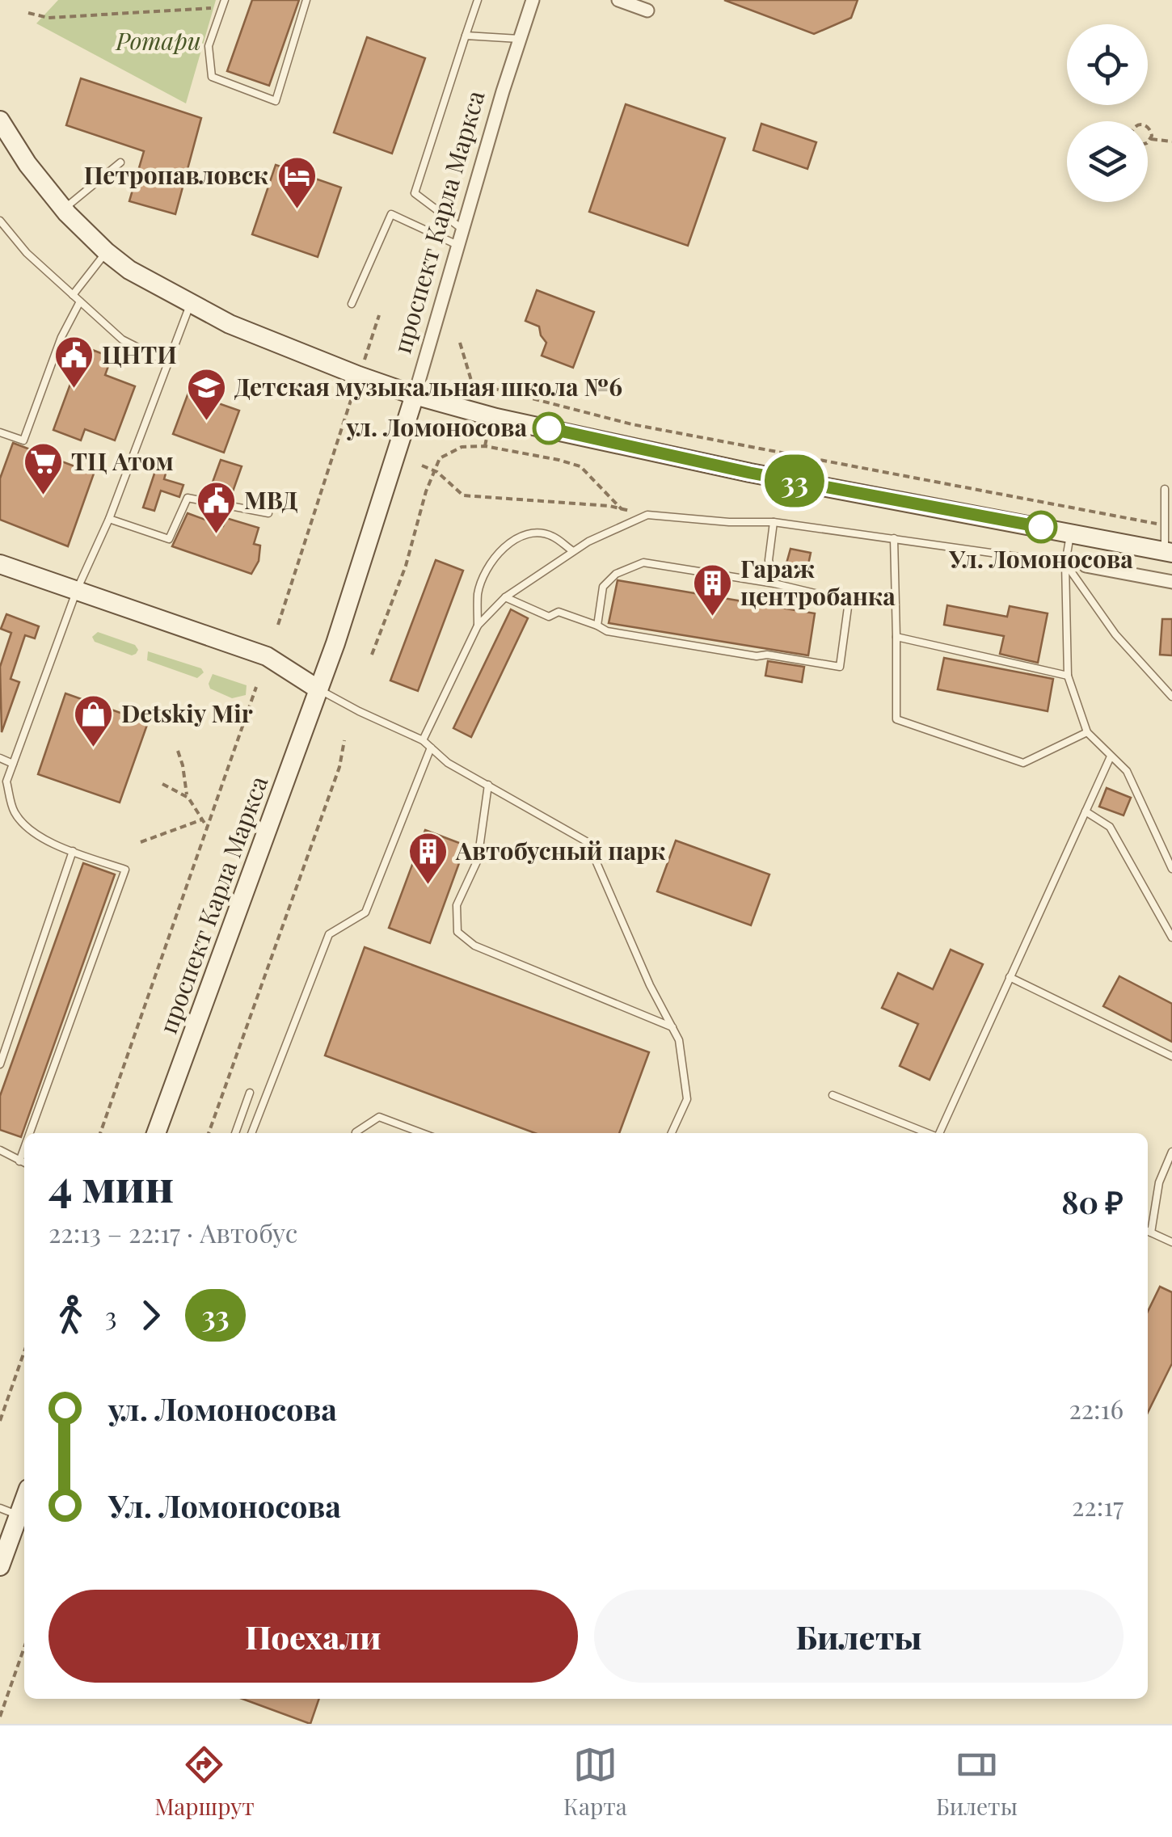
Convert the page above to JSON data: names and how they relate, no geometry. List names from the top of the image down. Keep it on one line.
{"streets":{"main road":["проспект Карла Маркса"]},"parks":["Ротари"],"places":{"hotel":["Петропавловск"],"public building":["ЦНТИ","МВД"],"school or university":["Детская музыкальная школа №6"],"other":["ул. Ломоносова","Ул. Ломоносова"],"supermarket":["ТЦ Атом"],"building":["Гараж центробанка","Автобусный парк"],"shop":["Detskiy Mir"]},"lines":["bus line 33"],"page":{"on_map":"33","heading":["4 мин","22:13 – 22:17 · Автобус","80 ₽"],"legs":["3","33"],"list":[{"name":"ул. Ломоносова","value":"22:16"},{"name":"Ул. Ломоносова","value":"22:17"}],"buttons":["Поехали","Билеты"],"tabs":["Маршрут","Карта","Билеты"]}}
